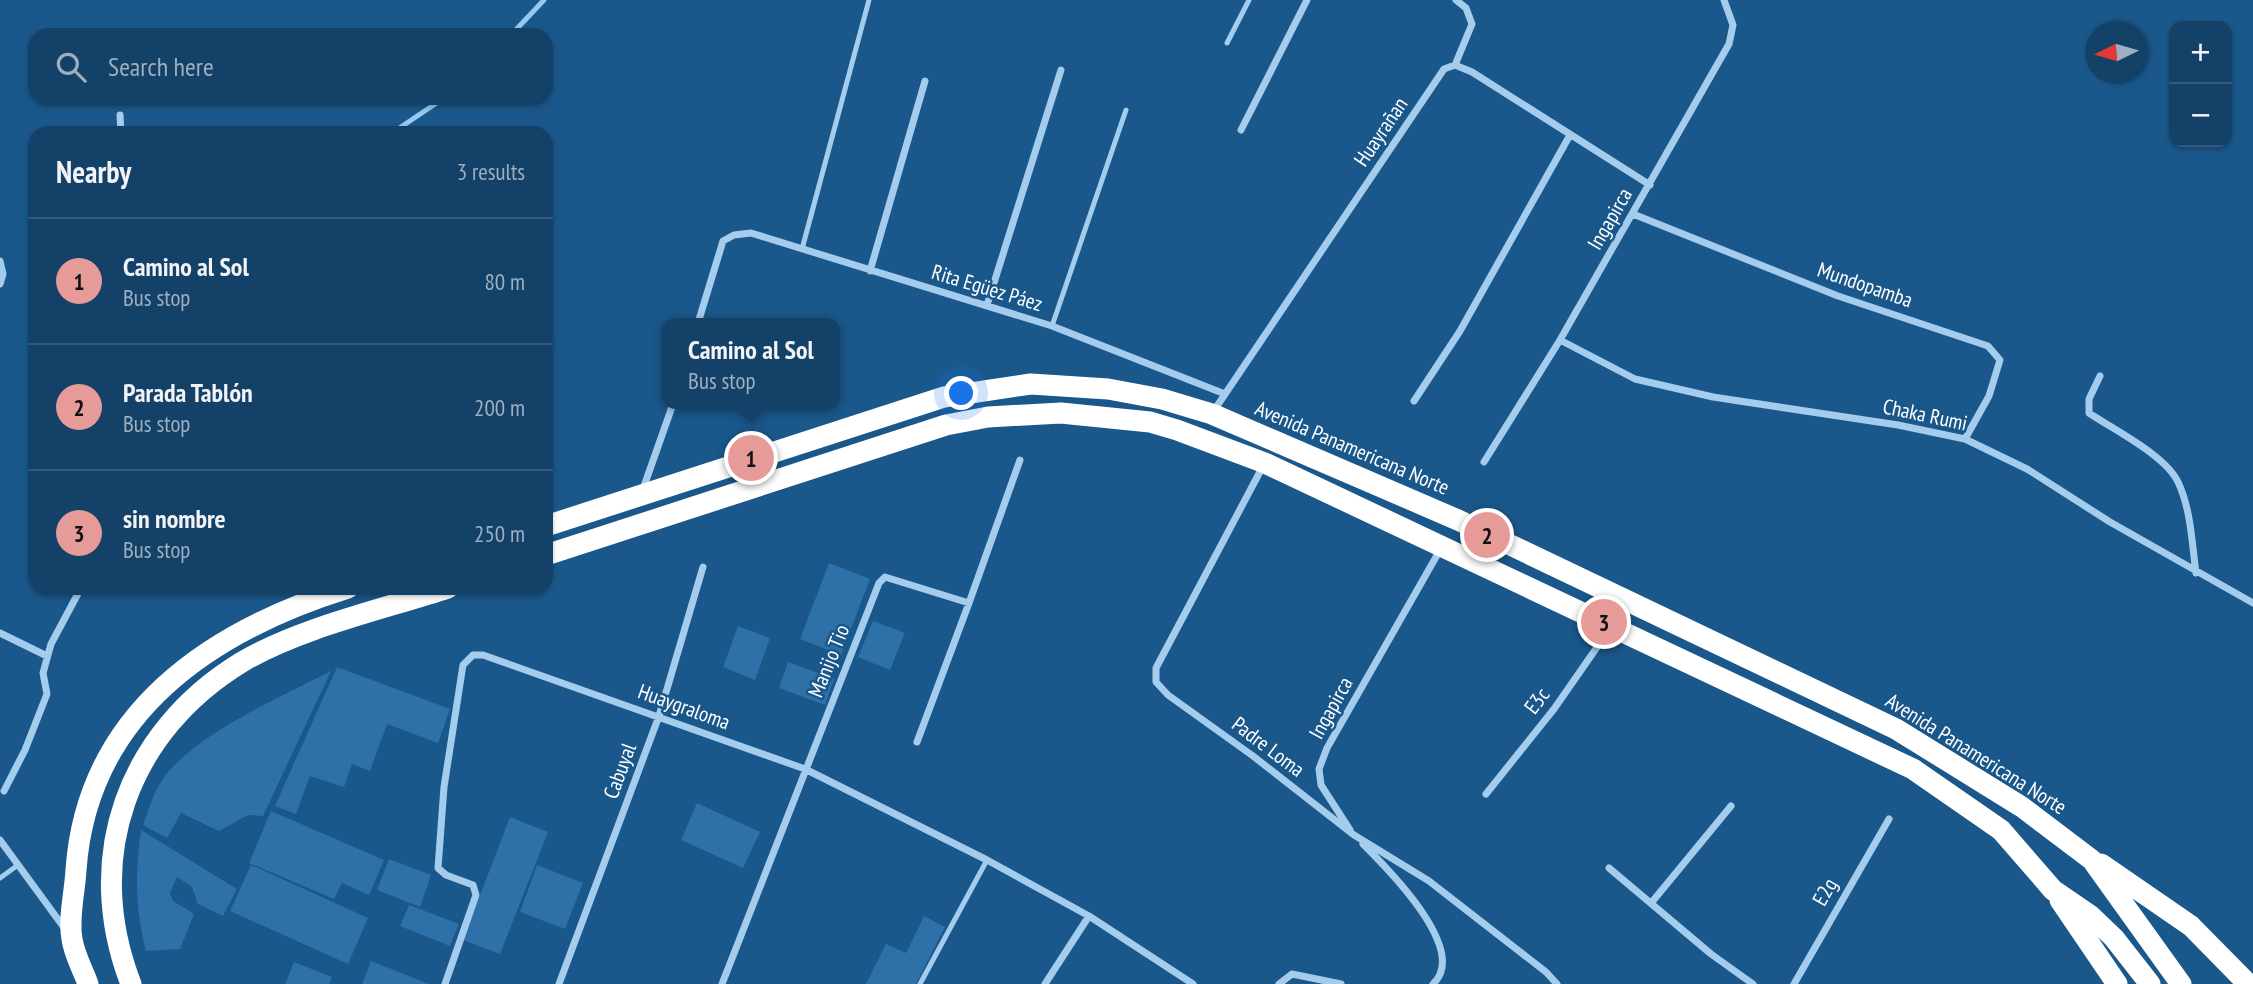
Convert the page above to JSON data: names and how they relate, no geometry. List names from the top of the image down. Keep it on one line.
{"streets":{"highway":["Avenida Panamericana Norte"],"street":["Huayrañan","Ingapirca","Mundopamba","Rita Egüez Páez","Chaka Rumi","Manijo Tio","E3c","Huaygraloma","Padre Loma","Cabuyal","E2g"]},"crossings":[["Huayrañan","Rita Egüez Páez"],["Huayrañan","Avenida Panamericana Norte"],["Ingapirca","Mundopamba"],["Ingapirca","Chaka Rumi"],["Ingapirca","Padre Loma"],["Mundopamba","Chaka Rumi"],["Manijo Tio","Huaygraloma"],["Huaygraloma","Cabuyal"]],"north":"left","page":{"map_buttons":["+","−"],"search":"Search here","heading":["Nearby","3 results"],"list":[{"mark":"1","name":"Camino al Sol","note":"Bus stop","value":"80 m"},{"mark":"2","name":"Parada Tablón","note":"Bus stop","value":"200 m"},{"mark":"3","name":"sin nombre","note":"Bus stop","value":"250 m"}],"popup":["Camino al Sol","Bus stop"],"pins":["1","2","3"]}}
